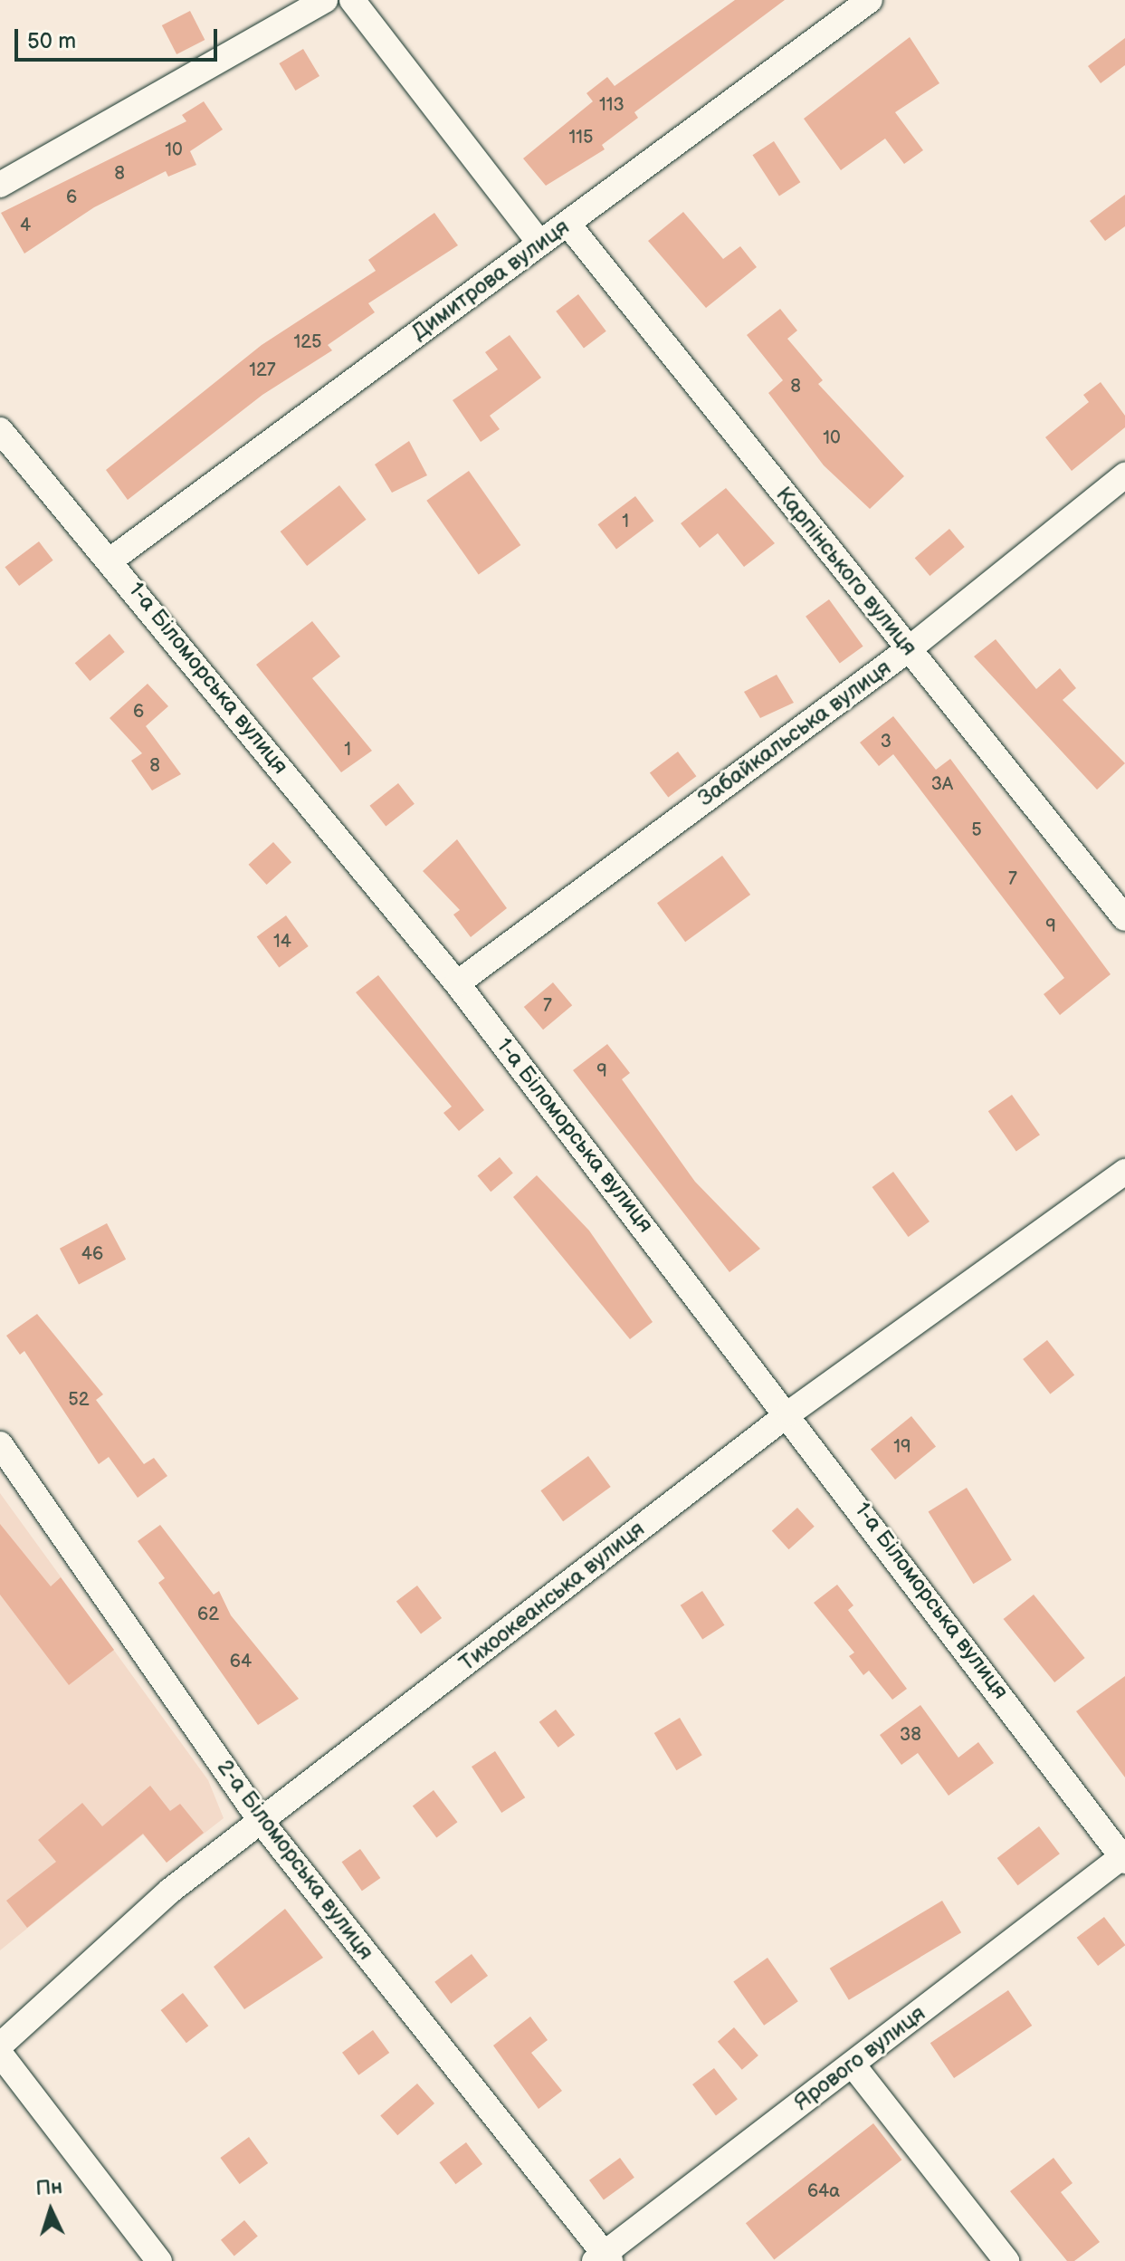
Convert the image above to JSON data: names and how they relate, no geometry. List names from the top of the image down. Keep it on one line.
{"streets":{"street":["Димитрова вулиця","Карпінського вулиця","1-а Біломорська вулиця","Забайкальська вулиця","Тихоокеанська вулиця","2-а Біломорська вулиця","Ярового вулиця"]},"crossings":[["Димитрова вулиця","Карпінського вулиця"],["Димитрова вулиця","1-а Біломорська вулиця"],["Карпінського вулиця","Забайкальська вулиця"],["1-а Біломорська вулиця","Забайкальська вулиця"],["1-а Біломорська вулиця","Тихоокеанська вулиця"],["1-а Біломорська вулиця","Ярового вулиця"],["Тихоокеанська вулиця","2-а Біломорська вулиця"],["2-а Біломорська вулиця","Ярового вулиця"]],"house_numbers":["113","115","10","8","6","4","125","127","8","10","1","6","3","1","8","3А","5","7","9","14","7","9","46","52","19","62","64","38","64а"],"scale_bar":"50 m","north":"top"}
